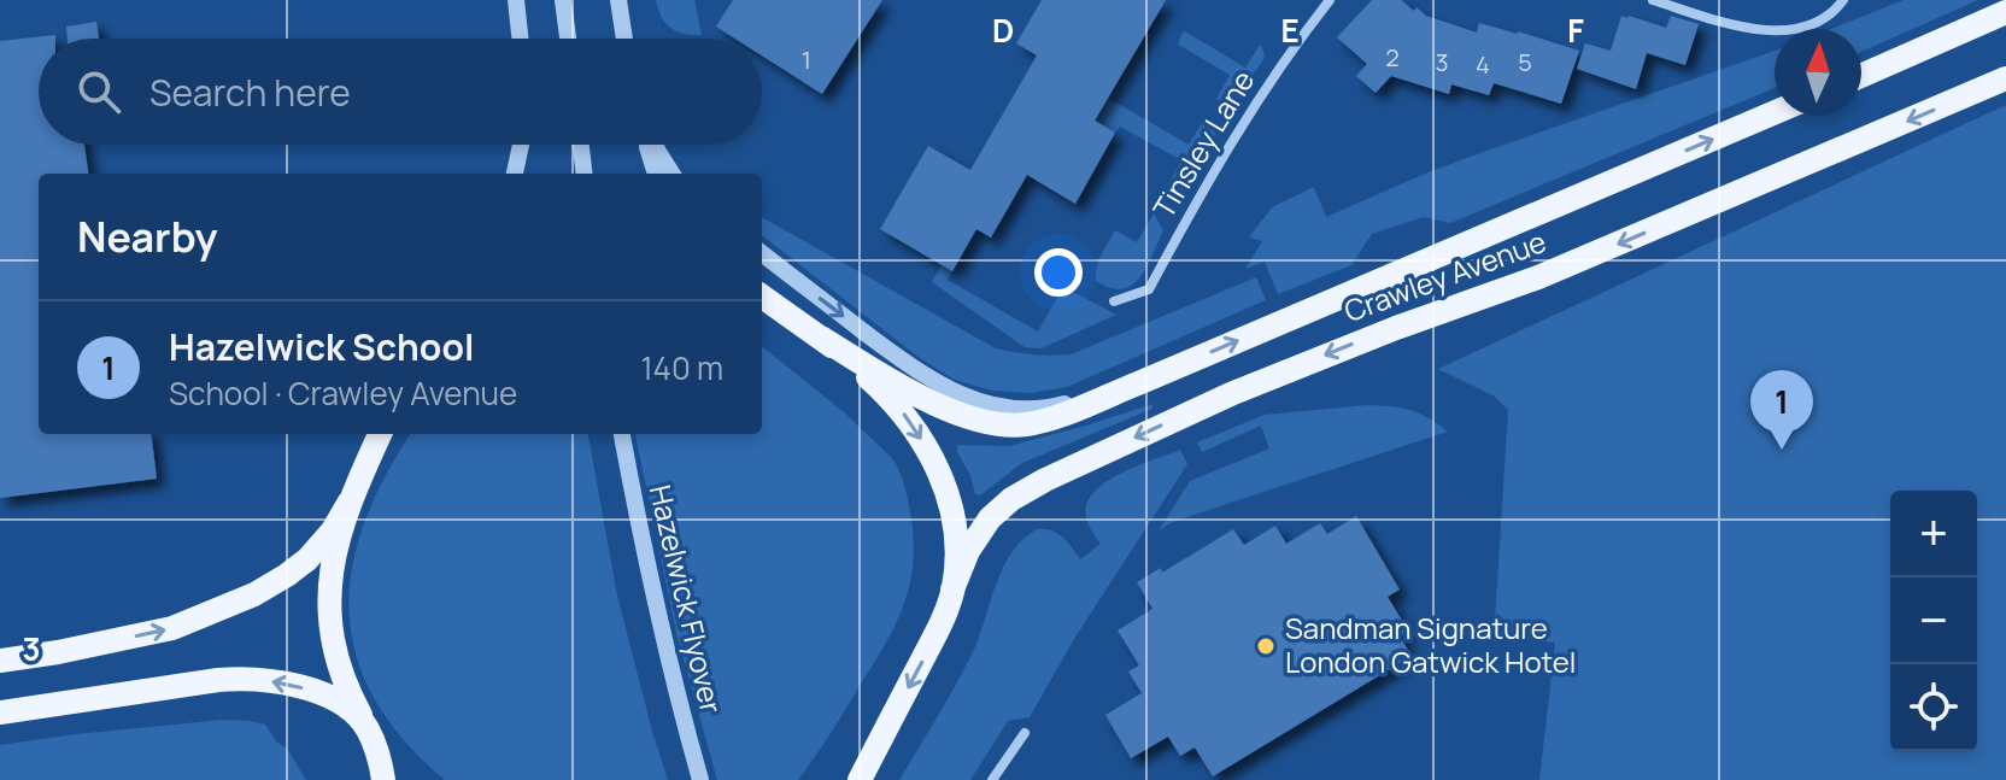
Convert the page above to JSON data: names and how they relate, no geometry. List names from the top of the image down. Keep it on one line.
{"streets":{"main road":["Crawley Avenue"],"street":["Tinsley Lane","Hazelwick Flyover"]},"places":["Sandman Signature London Gatwick Hotel"],"house_numbers":["2","1","3","5","4"],"north":"top","page":{"search":"Search here","heading":"Nearby","list":[{"mark":"1","name":"Hazelwick School","note":"School · Crawley Avenue","value":"140 m"}],"pins":"1","map_buttons":["+","−"]},"grid":{"columns":["D","E","F"],"rows":["3"]}}
